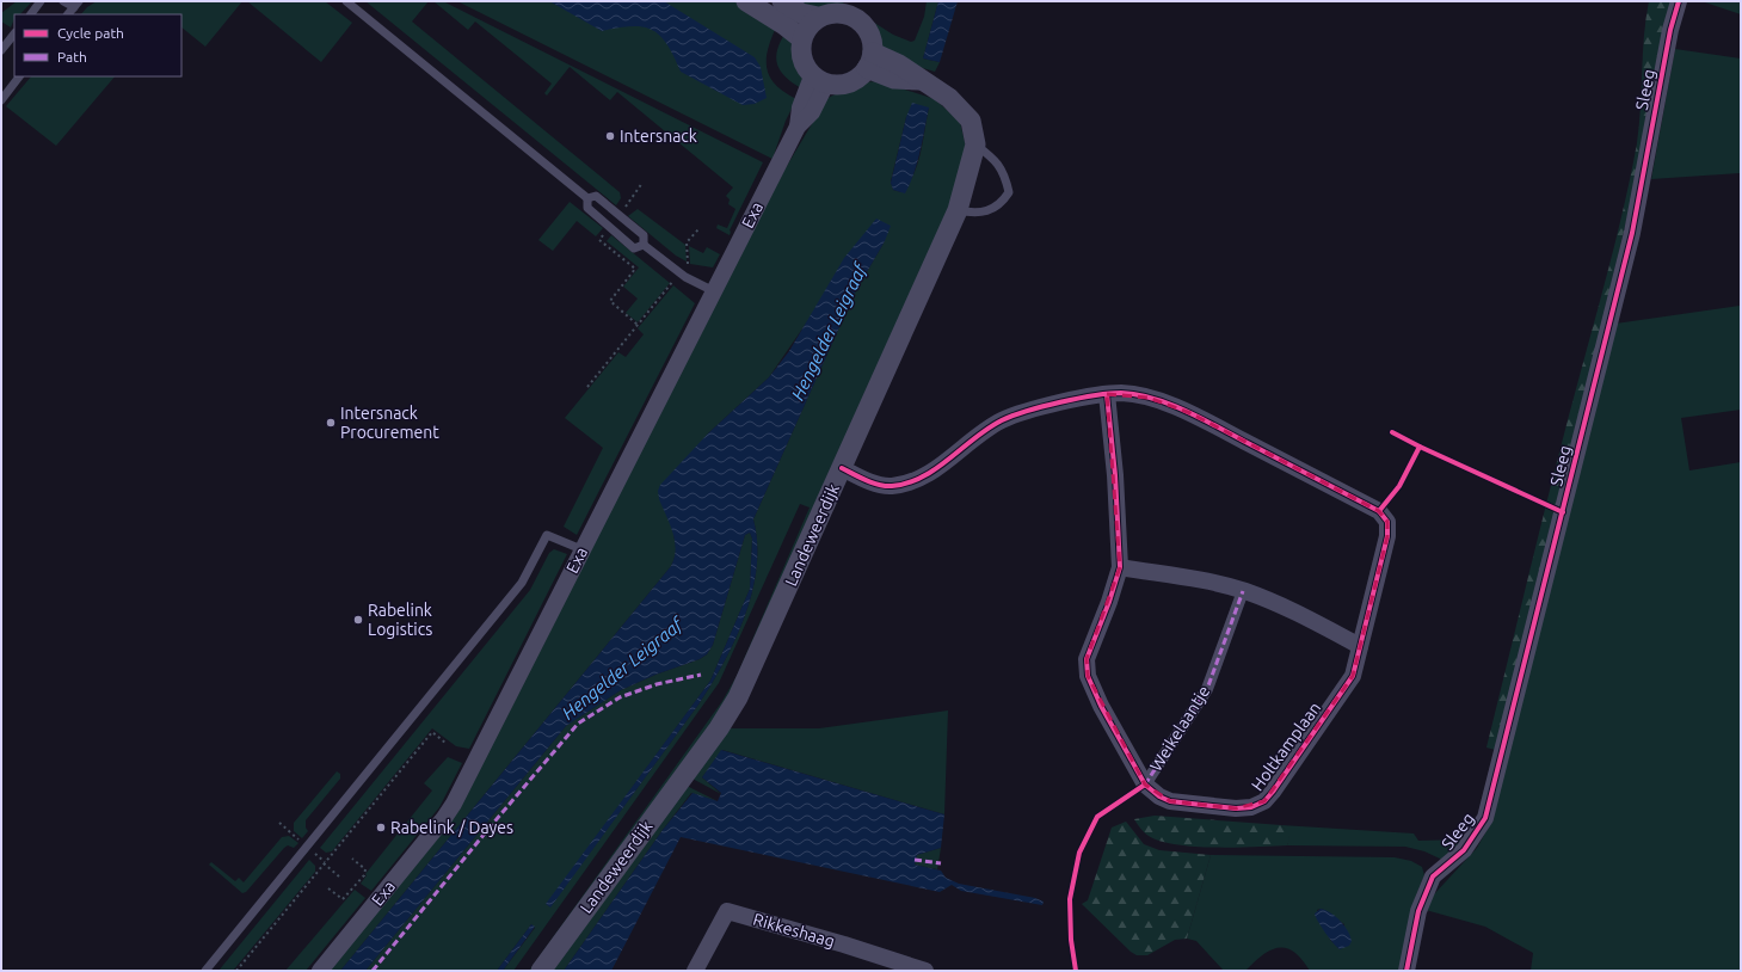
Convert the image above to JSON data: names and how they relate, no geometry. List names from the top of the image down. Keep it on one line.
{"streets":{"street":["Sleeg","Exa","Landeweerdijk","Weikelaantje","Holtkamplaan","Rikkeshaag"]},"crossings":[["Exa","Landeweerdijk"],["Weikelaantje","Holtkamplaan"]],"water":["Hengelder Leigraaf"],"places":["Intersnack","Intersnack Procurement","Rabelink Logistics","Rabelink / Dayes"],"legend":["Cycle path","Path"]}
